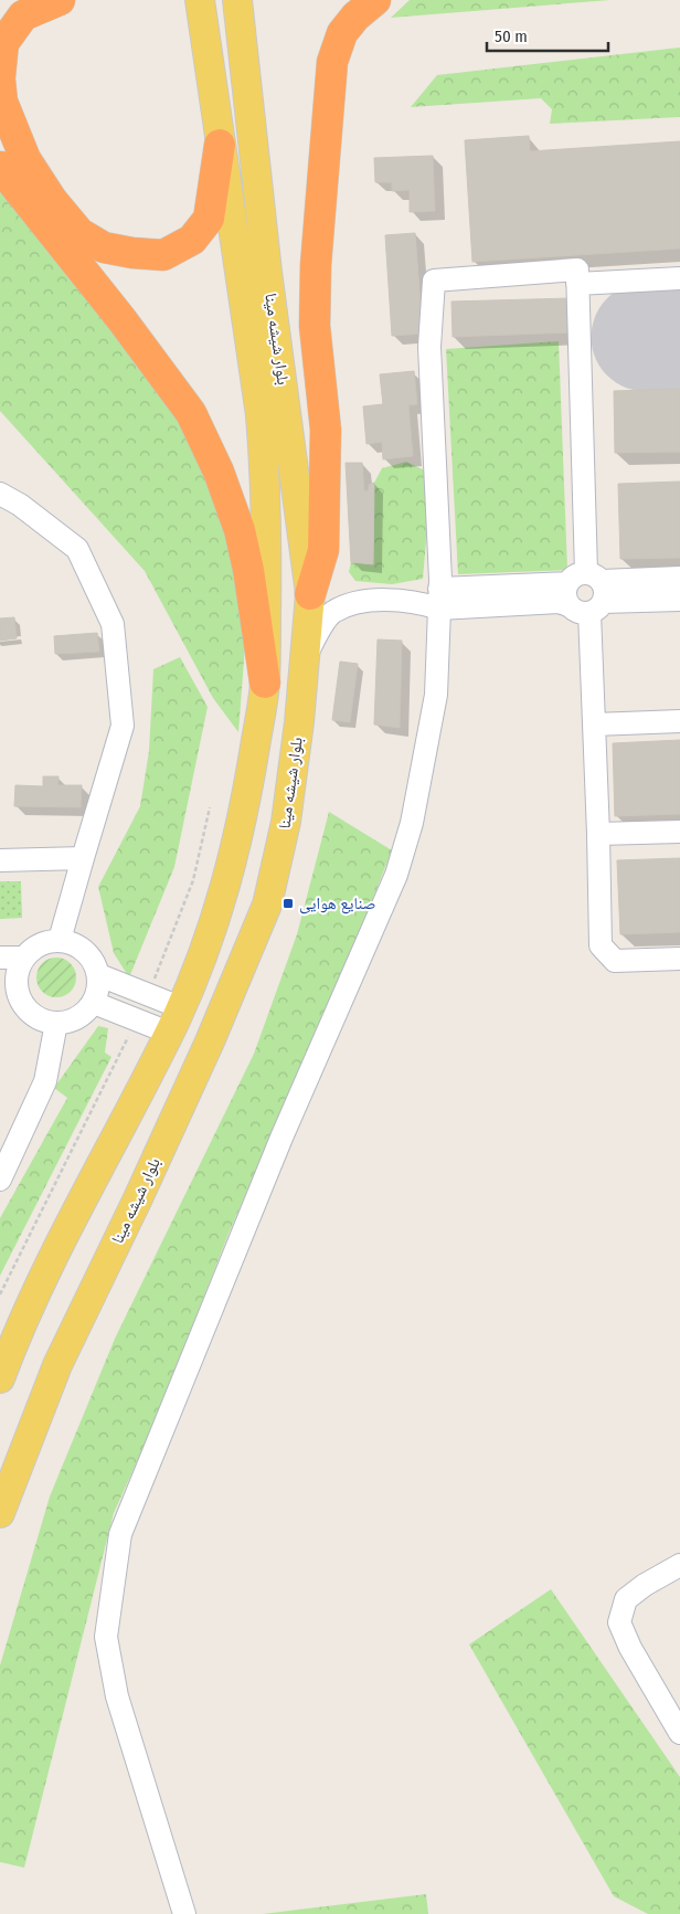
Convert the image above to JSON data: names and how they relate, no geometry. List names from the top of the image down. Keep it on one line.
{"streets":{"main road":["بلوار شیشه مینا"]},"places":{"transit":["صنایع هوایی"]},"scale_bar":"50 m"}
